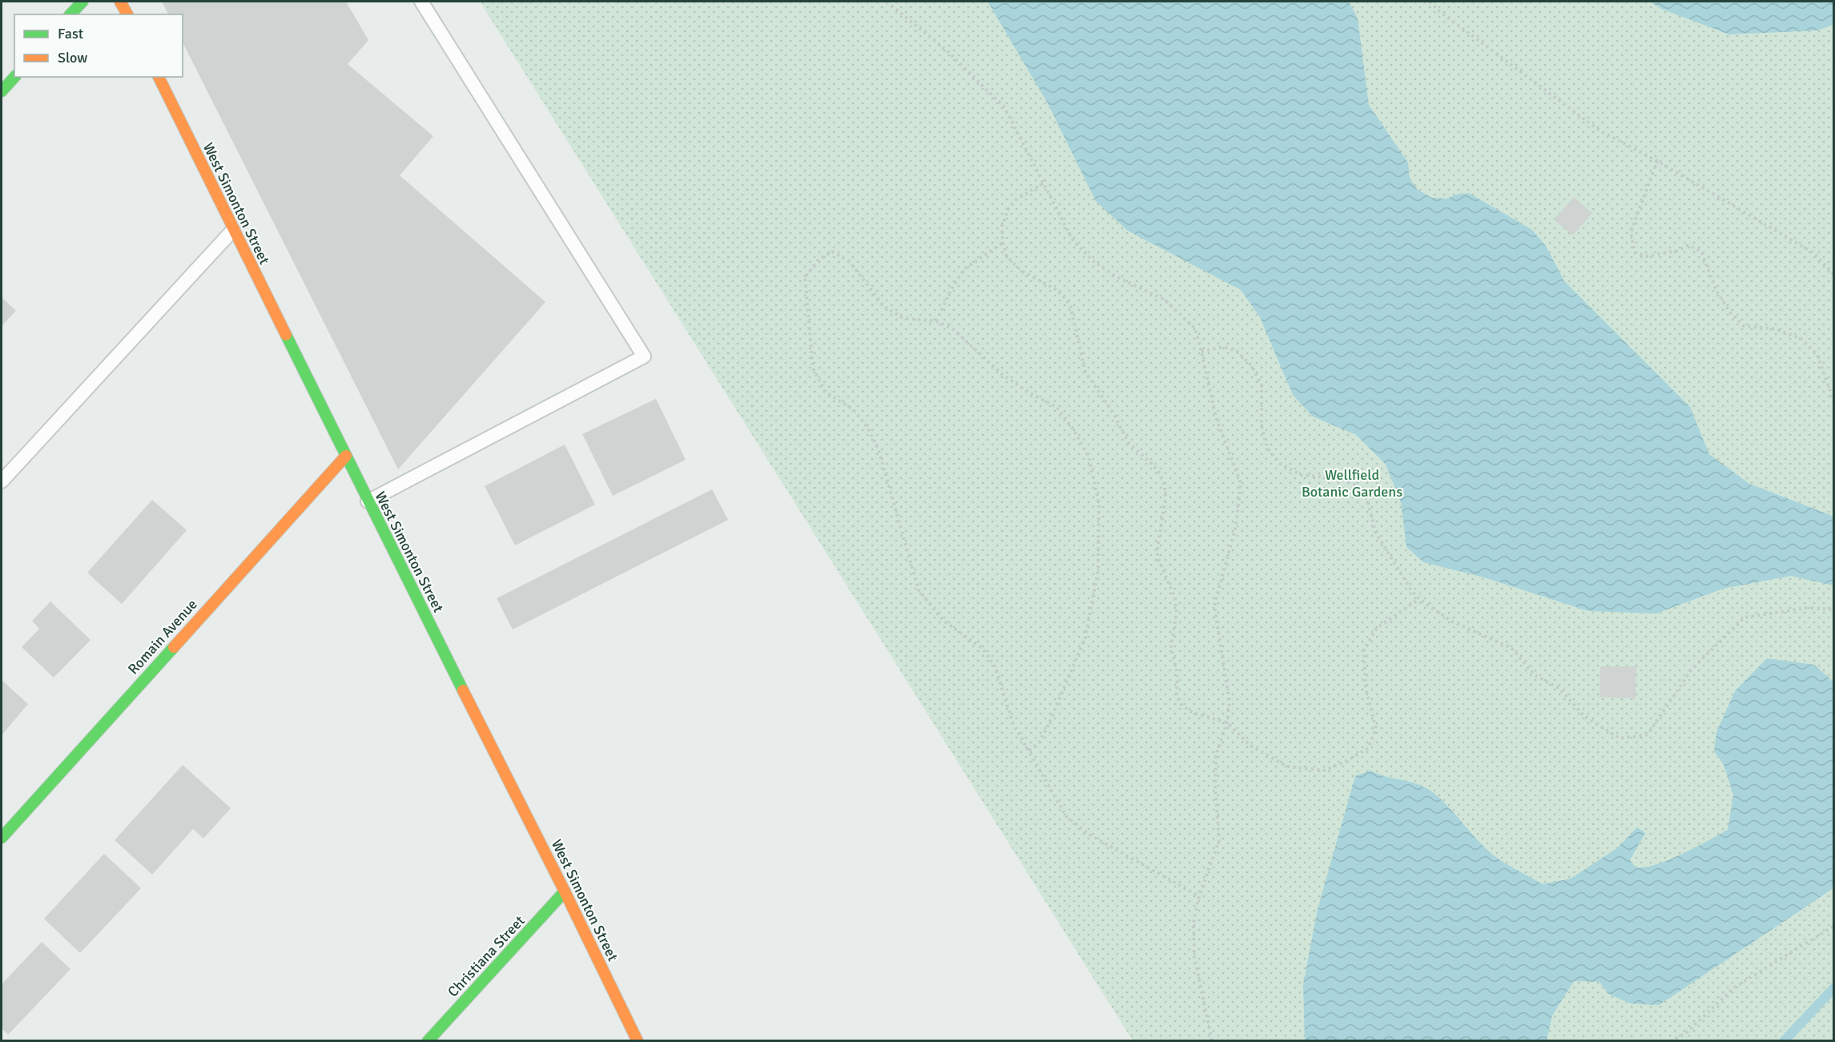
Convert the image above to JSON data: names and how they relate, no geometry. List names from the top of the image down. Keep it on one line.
{"streets":{"street":["West Simonton Street","Romain Avenue","Christiana Street"]},"crossings":[["West Simonton Street","Romain Avenue"],["West Simonton Street","Christiana Street"]],"parks":["Wellfield Botanic Gardens"],"legend":["Fast","Slow"]}
